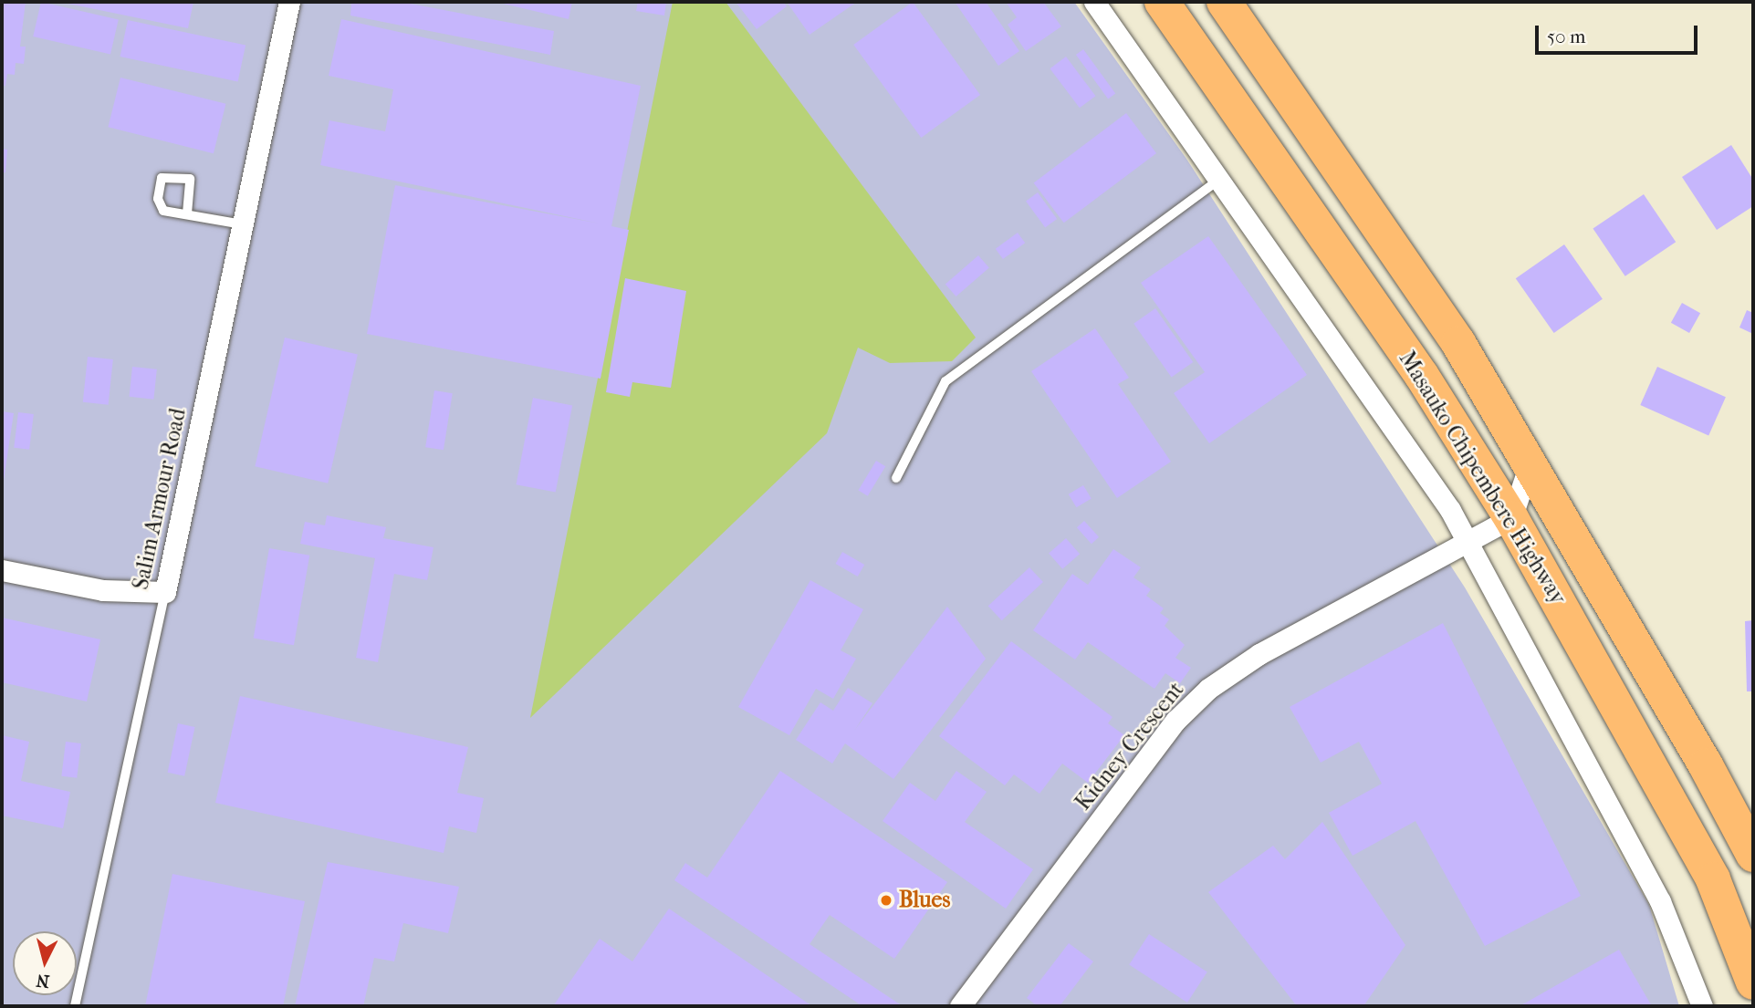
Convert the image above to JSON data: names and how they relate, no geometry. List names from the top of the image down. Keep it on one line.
{"streets":{"highway":["Masauko Chipembere Highway"],"street":["Salim Armour Road","Kidney Crescent"]},"crossings":[["Masauko Chipembere Highway","Kidney Crescent"]],"places":["Blues"],"scale_bar":"50 m","north":"bottom"}
